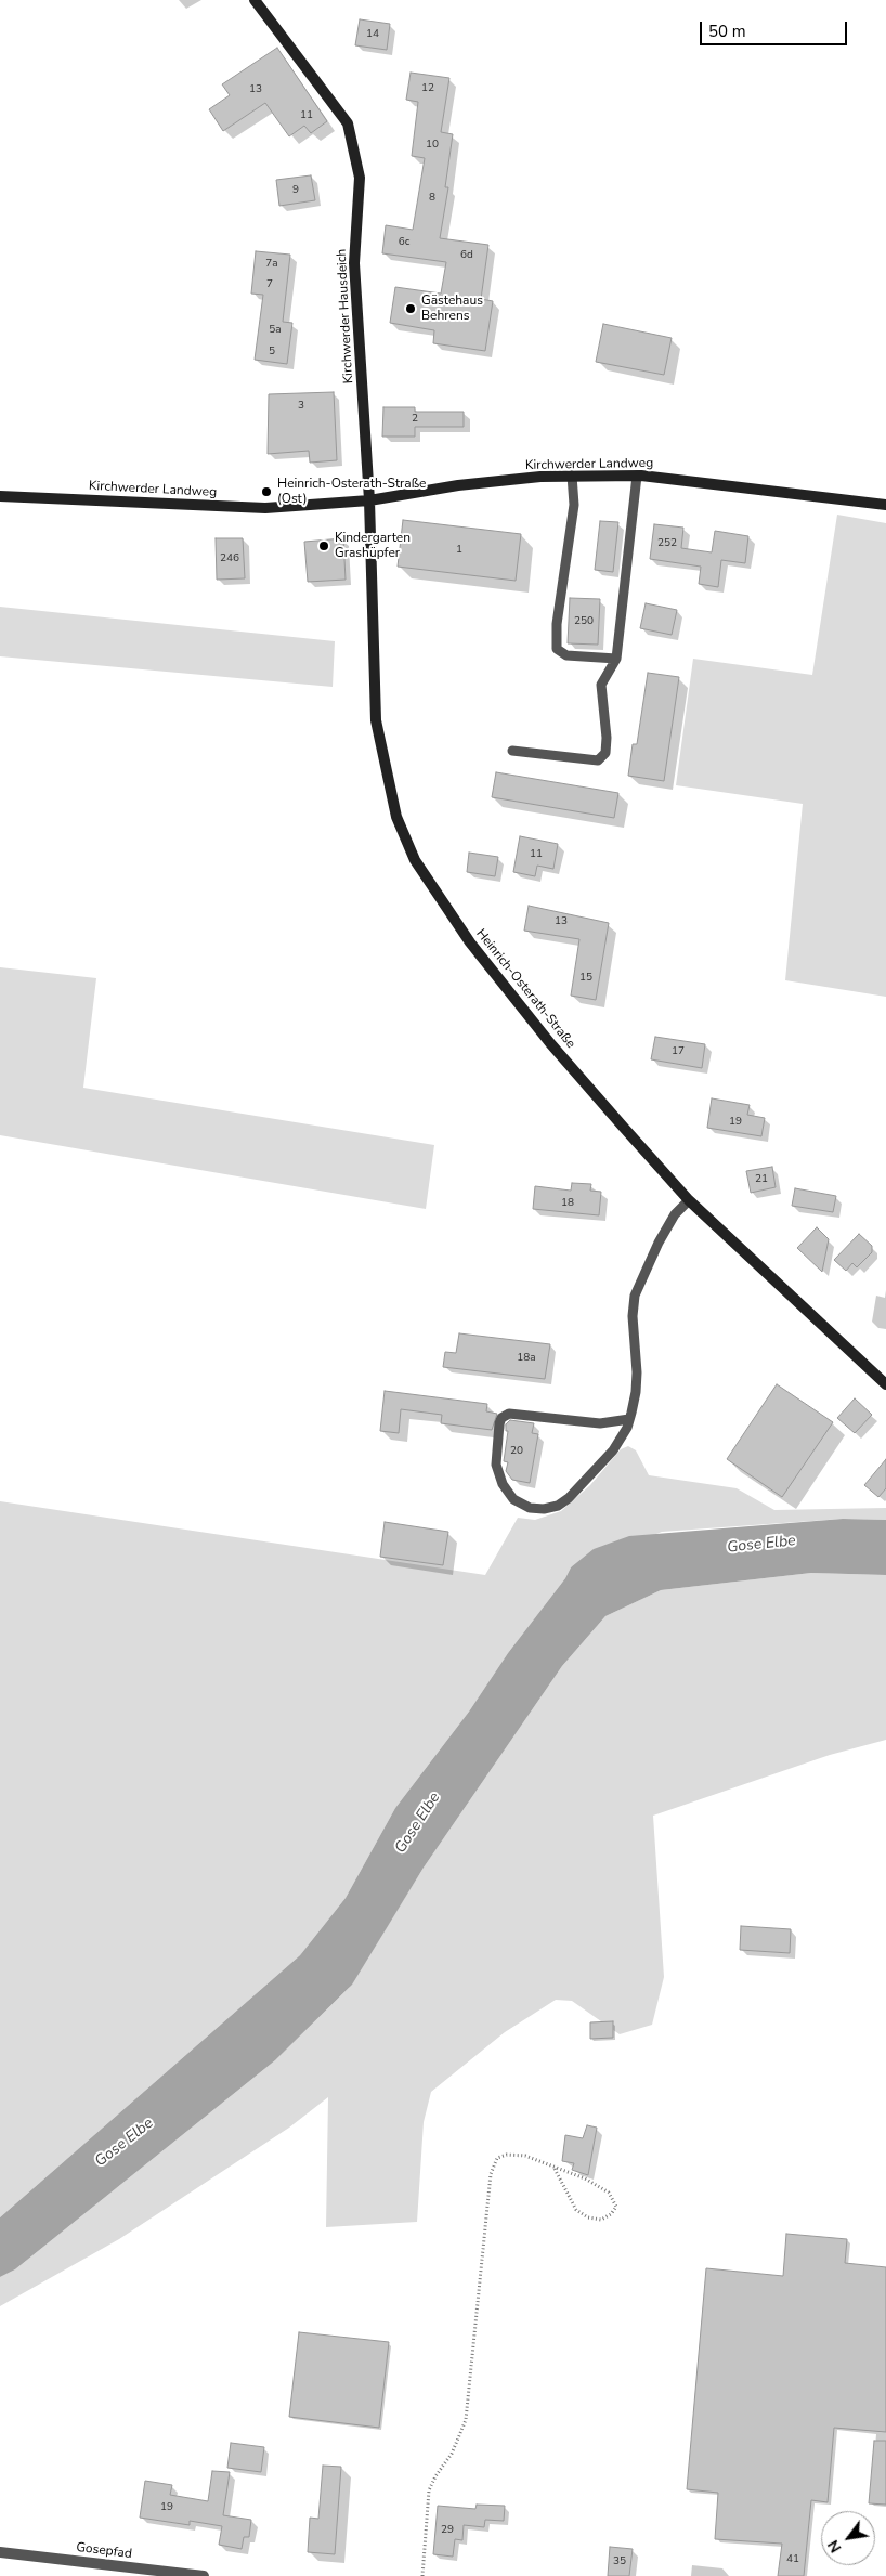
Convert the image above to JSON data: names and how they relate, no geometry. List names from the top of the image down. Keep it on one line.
{"streets":{"street":["Kirchwerder Hausdeich","Kirchwerder Landweg","Heinrich-Osterath-Straße","Gosepfad"]},"crossings":[["Kirchwerder Hausdeich","Kirchwerder Landweg"],["Kirchwerder Hausdeich","Heinrich-Osterath-Straße"],["Kirchwerder Landweg","Heinrich-Osterath-Straße"]],"water":["Gose Elbe"],"places":["Gästehaus Behrens","Heinrich-Osterath-Straße (Ost)","Kindergarten Grashüpfer"],"house_numbers":["14","12","13","11","10","9","8","6c","6d","7a","7","5a","5","3","2","252","1","246","250","11","13","15","17","19","21","18","18a","20","19","29","41","35"],"scale_bar":"50 m","north":"bottom left"}
